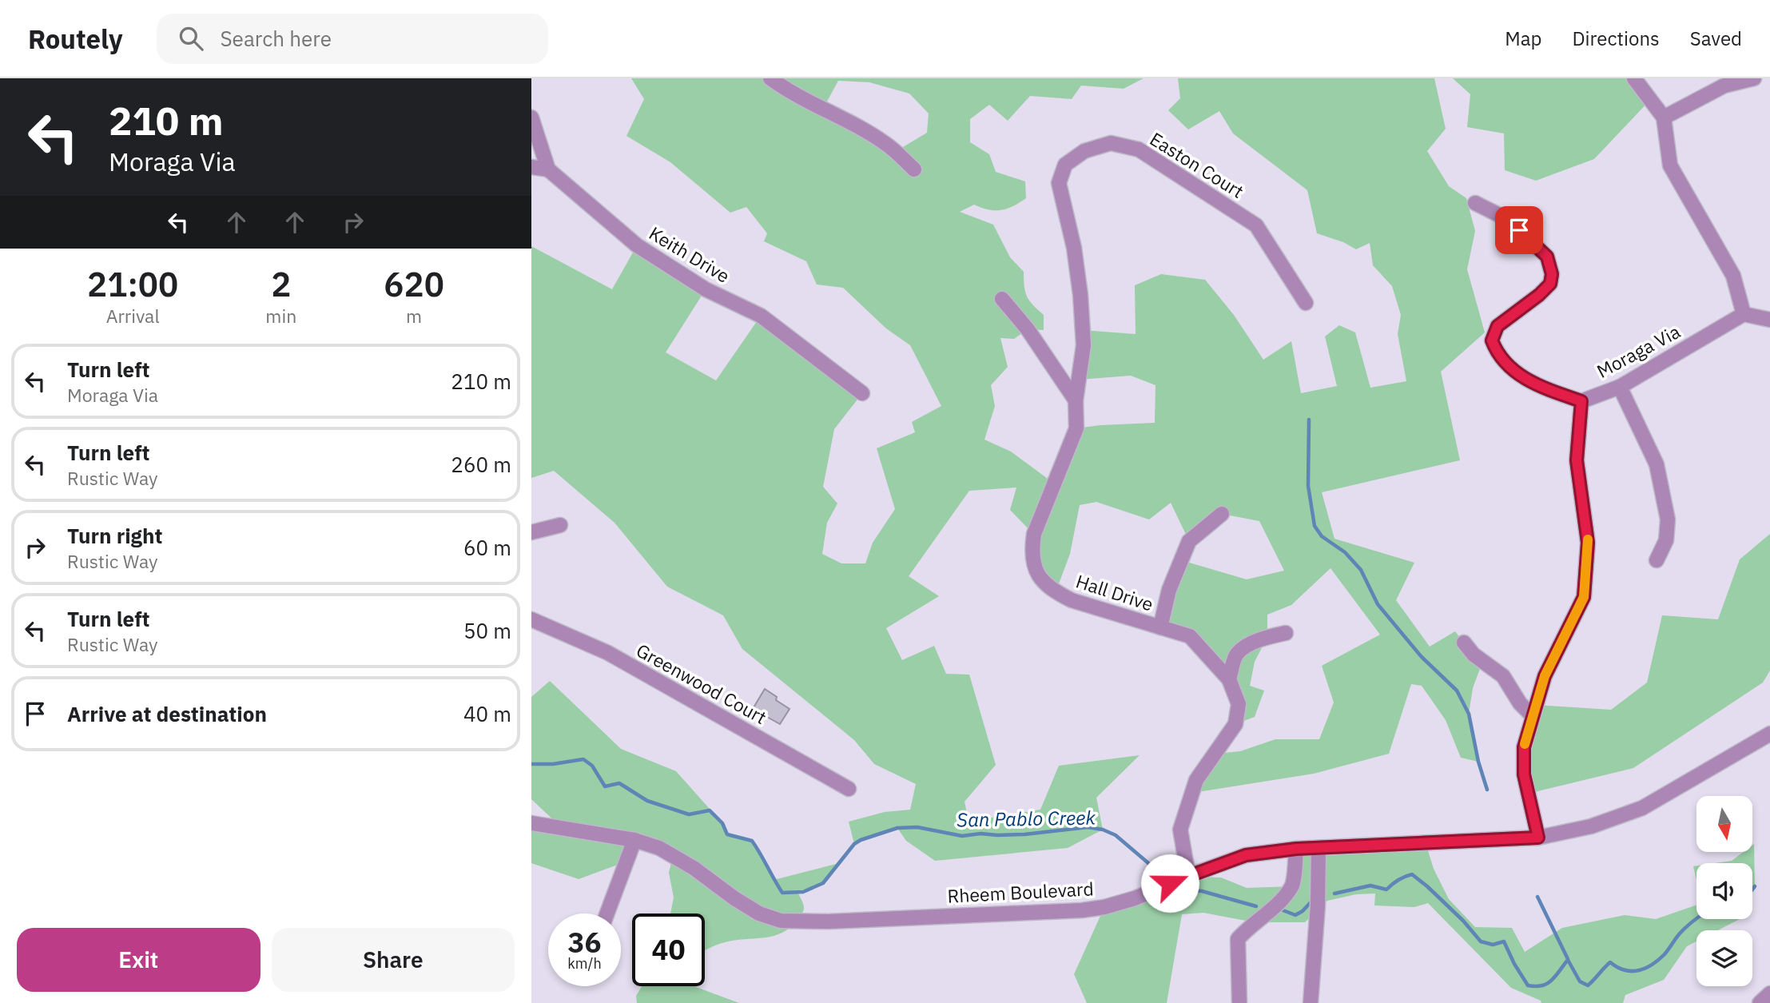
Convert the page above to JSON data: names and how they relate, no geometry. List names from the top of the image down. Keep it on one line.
{"streets":{"street":["Easton Court","Keith Drive","Moraga Via","Hall Drive","Greenwood Court","Rheem Boulevard"]},"crossings":[["Easton Court","Hall Drive"],["Hall Drive","Rheem Boulevard"]],"water":["San Pablo Creek"],"north":"bottom","page":{"header":"Routely","search":"Search here","nav":["Map","Directions","Saved"],"turn":["210 m","Moraga Via"],"eta":["21:00","Arrival","2","min","620","m"],"list":[{"name":"Turn left","note":"Moraga Via","value":"210 m"},{"name":"Turn left","note":"Rustic Way","value":"260 m"},{"name":"Turn right","note":"Rustic Way","value":"60 m"},{"name":"Turn left","note":"Rustic Way","value":"50 m"},{"name":"Arrive at destination","value":"40 m"}],"speed":"36 km/h","limit":"40","buttons":["Exit","Share"]}}
